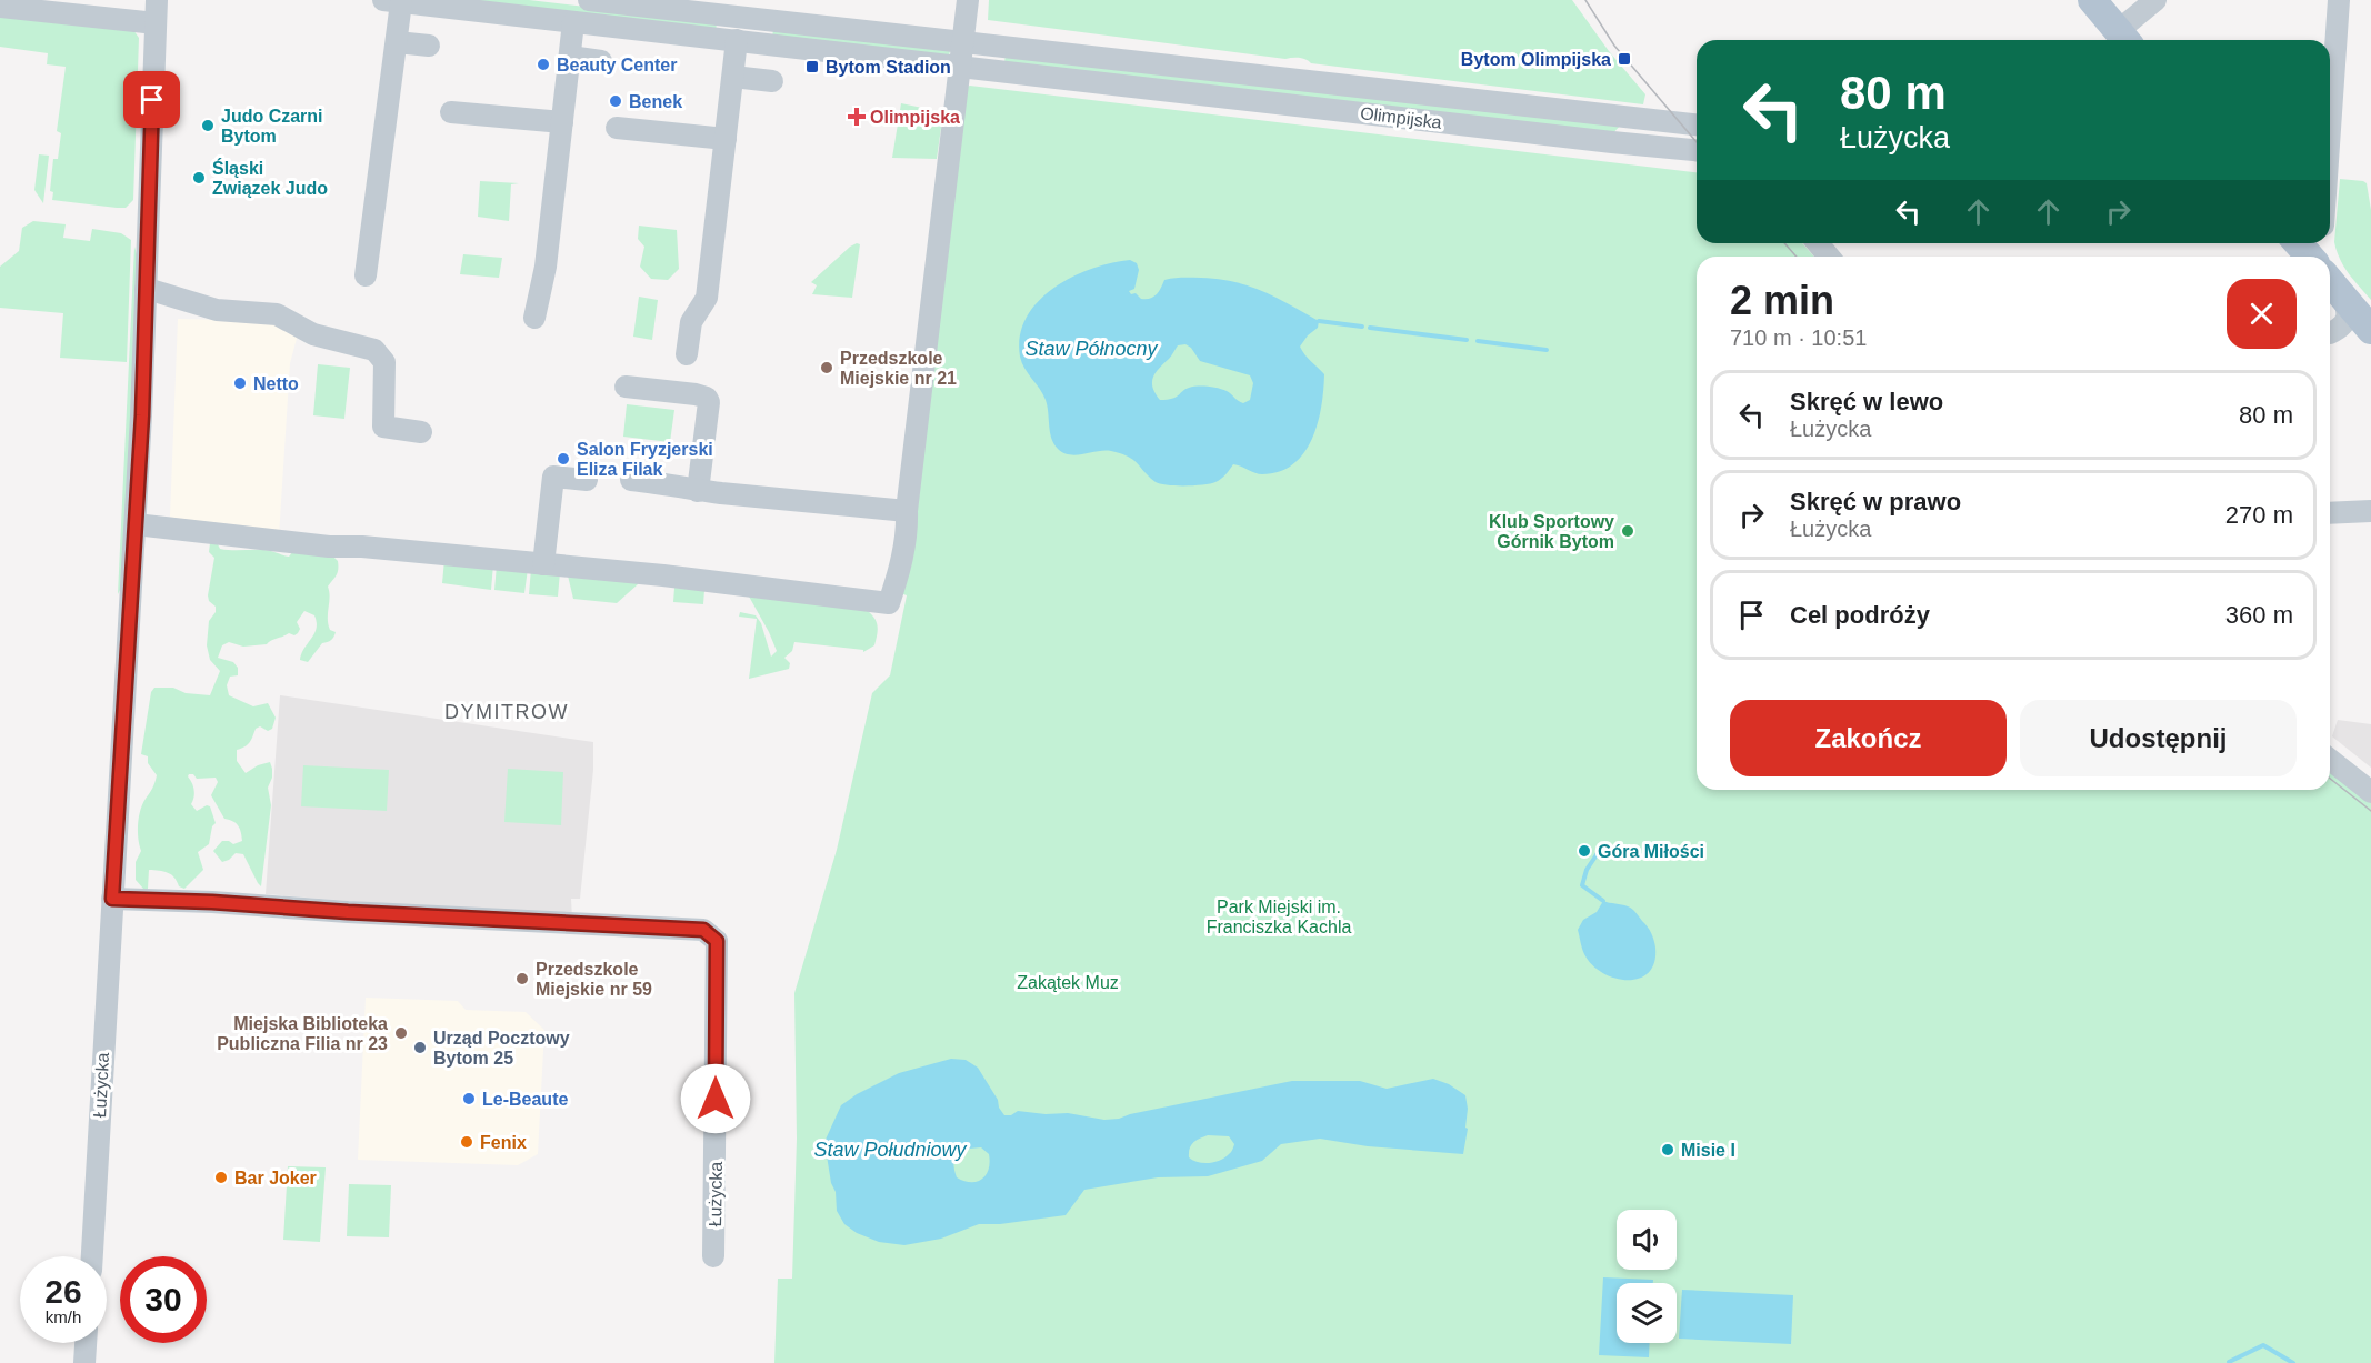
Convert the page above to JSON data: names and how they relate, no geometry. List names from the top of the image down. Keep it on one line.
{"streets":{"street":["Olimpijska","Łużycka"]},"districts":["DYMITROW"],"water":["Staw Północny","Staw Południowy"],"parks":["Park Miejski im. Franciszka Kachla","Zakątek Muz"],"places":{"transit":["Bytom Olimpijska","Bytom Stadion"],"other":["Beauty Center","Benek","Judo Czarni Bytom","Śląski Związek Judo","Przedszkole Miejskie nr 21","Netto","Salon Fryzjerski Eliza Filak","Klub Sportowy Górnik Bytom","Góra Miłości","Przedszkole Miejskie nr 59","Miejska Biblioteka Publiczna Filia nr 23","Urząd Pocztowy Bytom 25","Le-Beaute","Fenix","Misie I","Bar Joker"],"health":["Olimpijska"]},"page":{"turn":["80 m","Łużycka"],"heading":["2 min","710 m · 10:51"],"list":[{"name":"Skręć w lewo","note":"Łużycka","value":"80 m"},{"name":"Skręć w prawo","note":"Łużycka","value":"270 m"},{"name":"Cel podróży","value":"360 m"}],"buttons":["Zakończ","Udostępnij"],"speed":"26 km/h","limit":"30"}}
